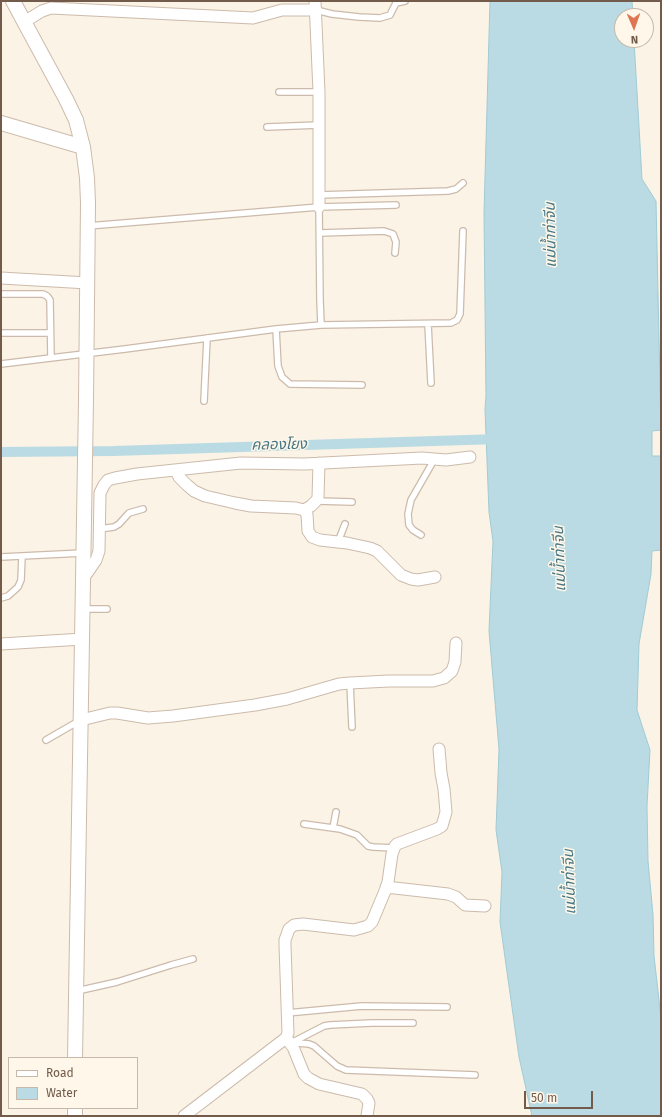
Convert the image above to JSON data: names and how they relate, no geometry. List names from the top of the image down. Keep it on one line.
{"water":["แม่น้ำท่าจีน","คลองโยง"],"legend":["Road","Water"],"scale_bar":"50 m","north":"bottom"}
